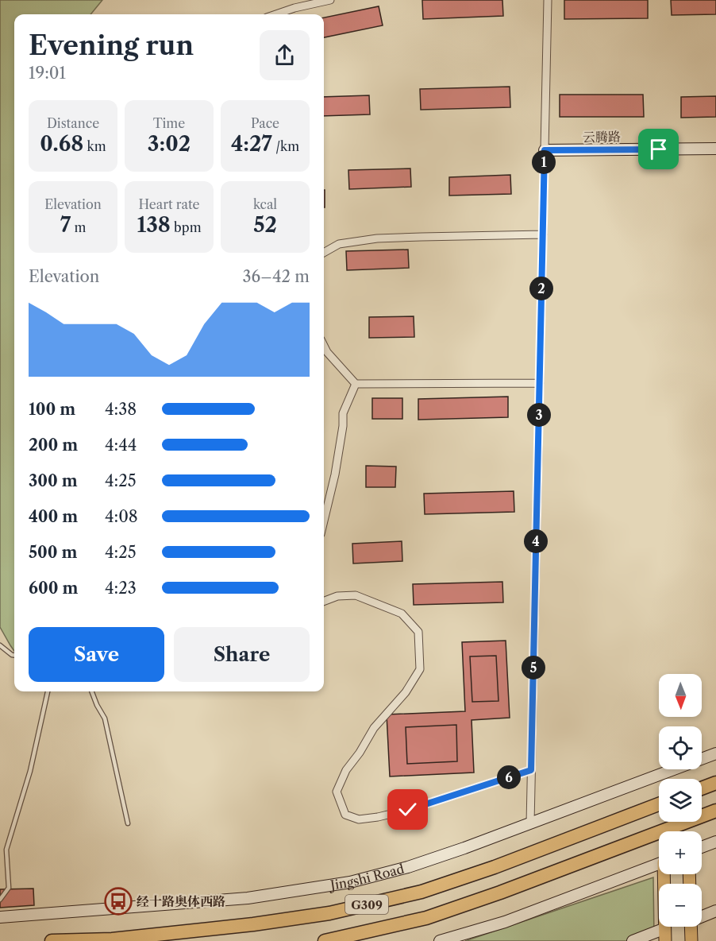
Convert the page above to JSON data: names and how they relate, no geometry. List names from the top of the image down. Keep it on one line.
{"streets":{"highway":["G309"],"main road":["云腾路","Jingshi Road"]},"places":{"bus stop":["经十路奥体西路"]},"north":"bottom","page":{"heading":["Evening run","19:01"],"stats":[["Distance","0.68 km"],["Time","3:02"],["Pace","4:27 /km"],["Elevation","7 m"],["Heart rate","138 bpm"],["kcal","52"]],"pins":["1","2","3","4","5","6"],"chart":["Elevation","36–42 m"],"list":[{"name":"100 m","note":"4:38"},{"name":"200 m","note":"4:44"},{"name":"300 m","note":"4:25"},{"name":"400 m","note":"4:08"},{"name":"500 m","note":"4:25"},{"name":"600 m","note":"4:23"}],"buttons":["Save","Share"],"map_buttons":["+","−"]}}
